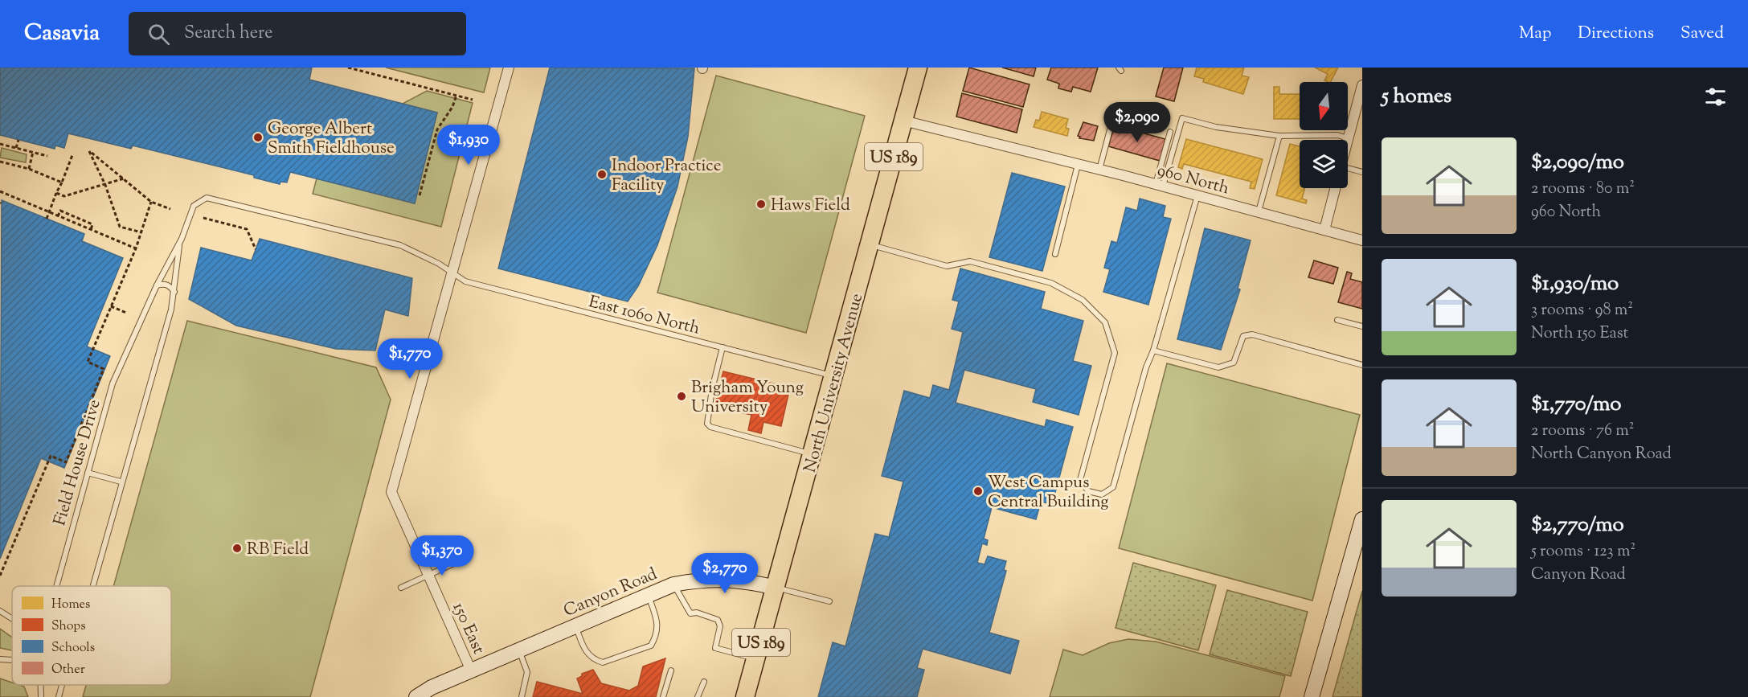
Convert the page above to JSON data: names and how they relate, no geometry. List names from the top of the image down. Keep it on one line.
{"streets":{"highway":["US 189","North University Avenue"],"main road":["Canyon Road"],"street":["960 North","150 East"],"lane":["East 1060 North","Field House Drive"]},"crossings":[["960 North","North University Avenue"],["East 1060 North","North University Avenue"],["East 1060 North","Field House Drive"],["East 1060 North","150 East"],["North University Avenue","Canyon Road"],["Field House Drive","150 East"],["Canyon Road","150 East"]],"places":["George Albert Smith Fieldhouse","Indoor Practice Facility","Haws Field","Brigham Young University","West Campus Central Building","RB Field"],"legend":["Homes","Shops","Schools","Other"],"north":"bottom","page":{"header":"Casavia","search":"Search here","nav":["Map","Directions","Saved"],"heading":"5 homes","price":["$2,090","$1,930","$1,770","$1,370","$2,770"],"list":[{"name":"$2,090/mo","note":"2 rooms · 80 m² · 960 North"},{"name":"$1,930/mo","note":"3 rooms · 98 m² · North 150 East"},{"name":"$1,770/mo","note":"2 rooms · 76 m² · North Canyon Road"},{"name":"$2,770/mo","note":"5 rooms · 123 m² · Canyon Road"}]}}
